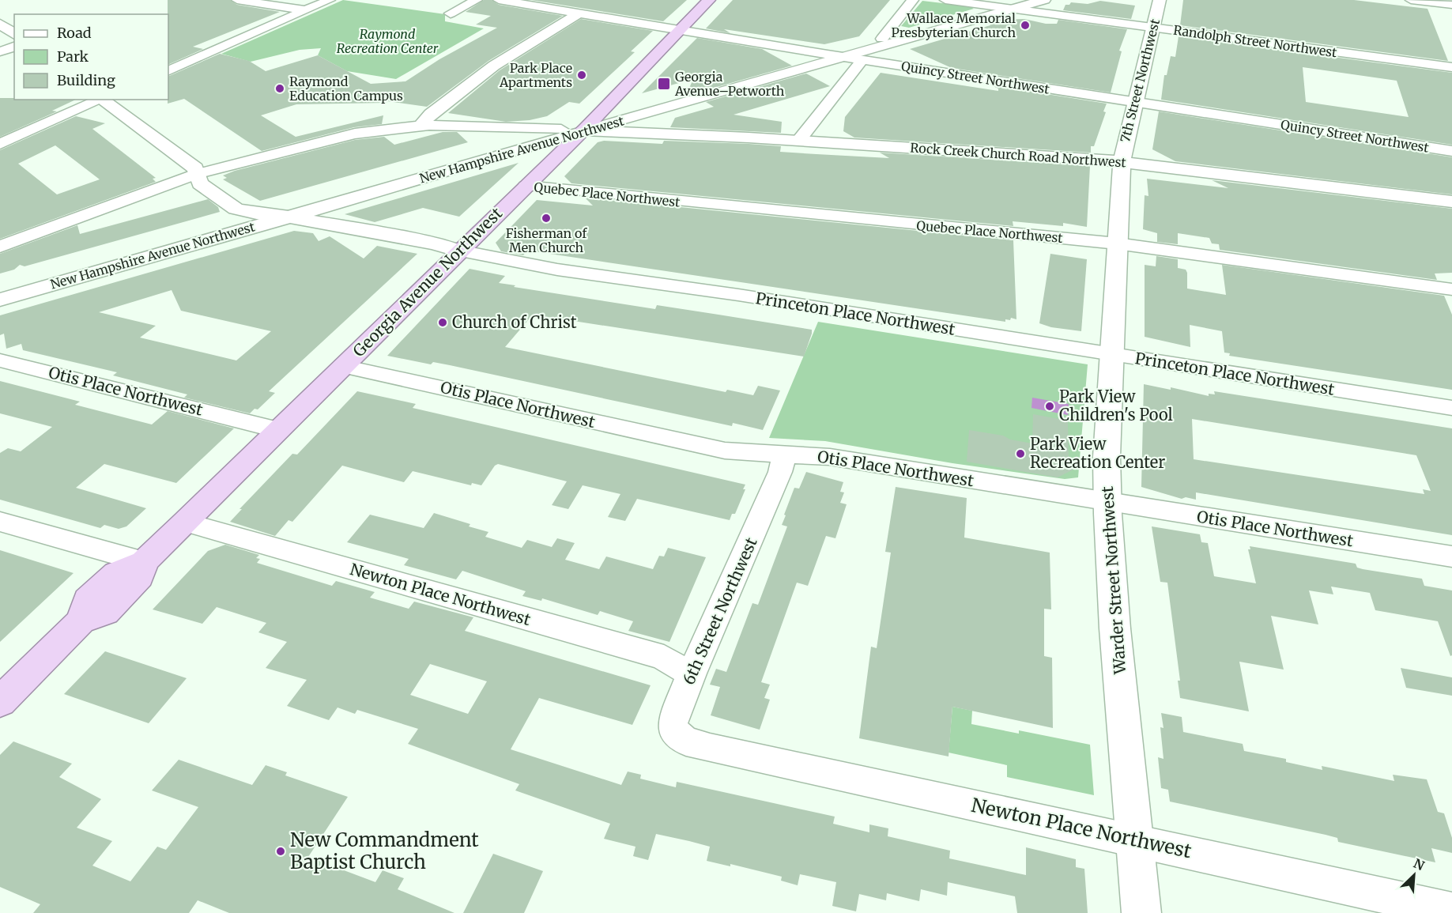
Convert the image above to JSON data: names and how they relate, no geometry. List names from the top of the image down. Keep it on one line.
{"streets":{"highway":["Georgia Avenue Northwest"],"main road":["7th Street Northwest","New Hampshire Avenue Northwest","Rock Creek Church Road Northwest","Princeton Place Northwest","Warder Street Northwest"],"street":["Randolph Street Northwest","Quincy Street Northwest","Quebec Place Northwest","Otis Place Northwest","Newton Place Northwest","6th Street Northwest"]},"crossings":[["Randolph Street Northwest","7th Street Northwest"],["Randolph Street Northwest","New Hampshire Avenue Northwest"],["Quincy Street Northwest","7th Street Northwest"],["Quincy Street Northwest","New Hampshire Avenue Northwest"],["Quincy Street Northwest","Georgia Avenue Northwest"],["7th Street Northwest","Rock Creek Church Road Northwest"],["7th Street Northwest","Warder Street Northwest"],["New Hampshire Avenue Northwest","Rock Creek Church Road Northwest"],["New Hampshire Avenue Northwest","Georgia Avenue Northwest"],["New Hampshire Avenue Northwest","Princeton Place Northwest"],["Rock Creek Church Road Northwest","Georgia Avenue Northwest"],["Rock Creek Church Road Northwest","Warder Street Northwest"],["Quebec Place Northwest","Georgia Avenue Northwest"],["Quebec Place Northwest","Warder Street Northwest"],["Georgia Avenue Northwest","Princeton Place Northwest"],["Georgia Avenue Northwest","Otis Place Northwest"],["Georgia Avenue Northwest","Newton Place Northwest"],["Princeton Place Northwest","Warder Street Northwest"],["Otis Place Northwest","Warder Street Northwest"],["Otis Place Northwest","6th Street Northwest"],["Warder Street Northwest","Newton Place Northwest"],["Newton Place Northwest","6th Street Northwest"]],"parks":["Raymond Recreation Center"],"places":{"other":["Wallace Memorial Presbyterian Church","Park Place Apartments","Raymond Education Campus","Fisherman of Men Church","Church of Christ","Park View Children's Pool","Park View Recreation Center","New Commandment Baptist Church"],"transit":["Georgia Avenue–Petworth"]},"legend":["Road","Park","Building"],"north":"top right"}
